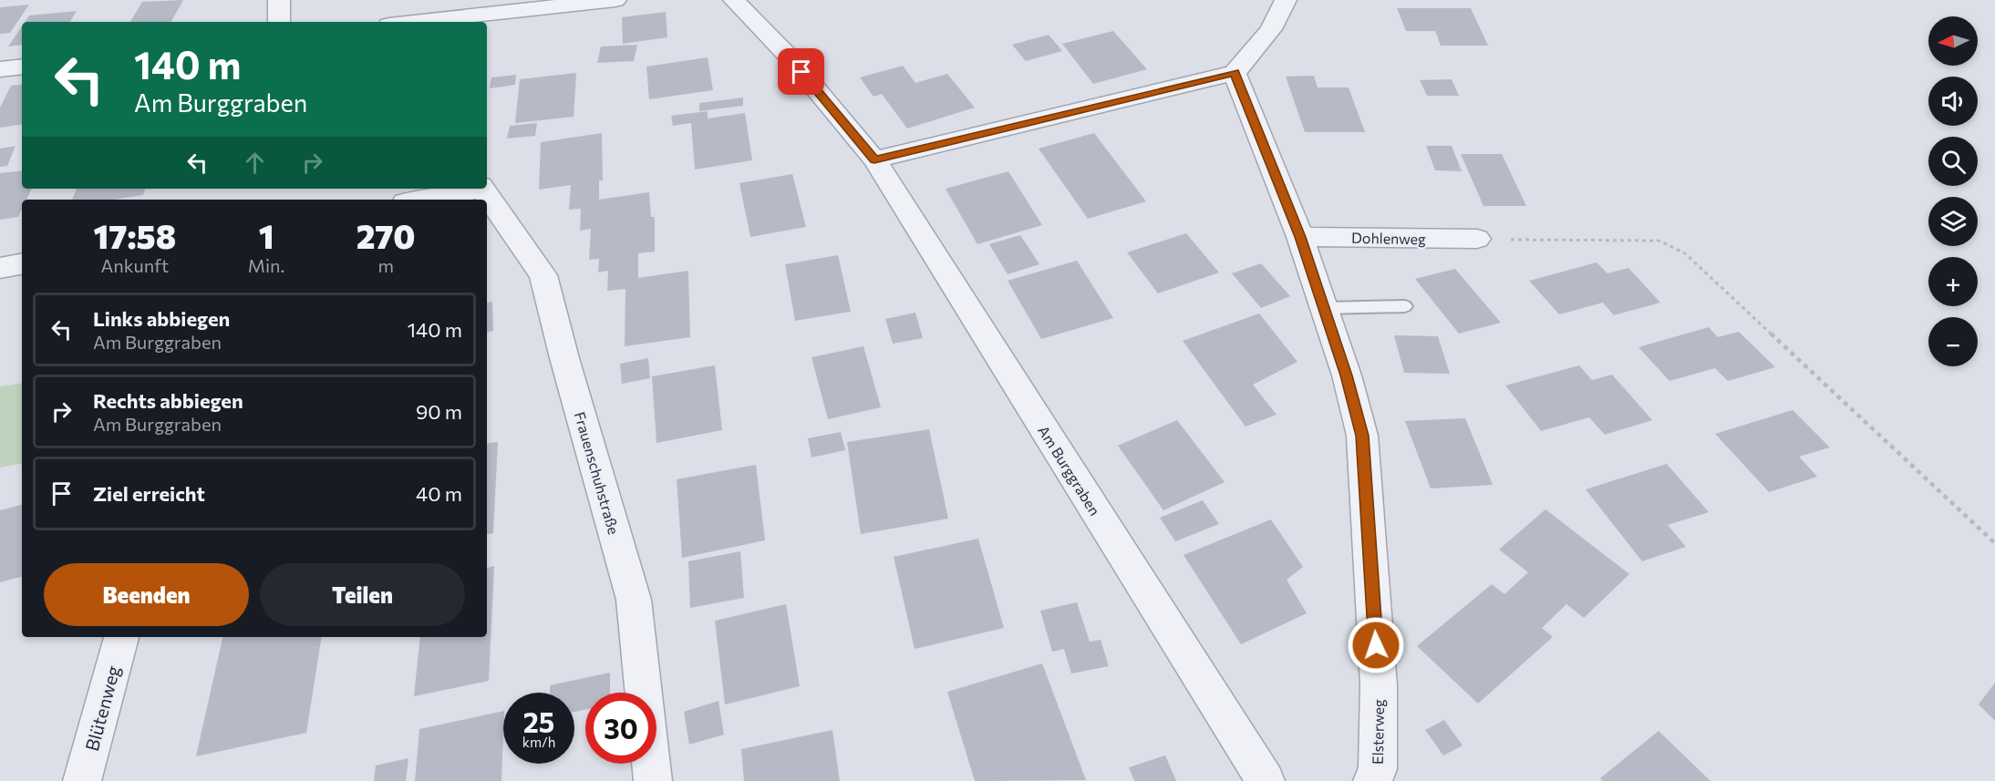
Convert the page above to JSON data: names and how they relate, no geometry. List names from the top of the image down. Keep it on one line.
{"streets":{"street":["Dohlenweg","Am Burggraben","Frauenschuhstraße","Blütenweg","Elsterweg"]},"crossings":[["Dohlenweg","Elsterweg"]],"north":"left","page":{"map_buttons":["+","−"],"turn":["140 m","Am Burggraben"],"eta":["17:58","Ankunft","1","Min.","270","m"],"list":[{"name":"Links abbiegen","note":"Am Burggraben","value":"140 m"},{"name":"Rechts abbiegen","note":"Am Burggraben","value":"90 m"},{"name":"Ziel erreicht","value":"40 m"}],"buttons":["Beenden","Teilen"],"speed":"25 km/h","limit":"30"}}
